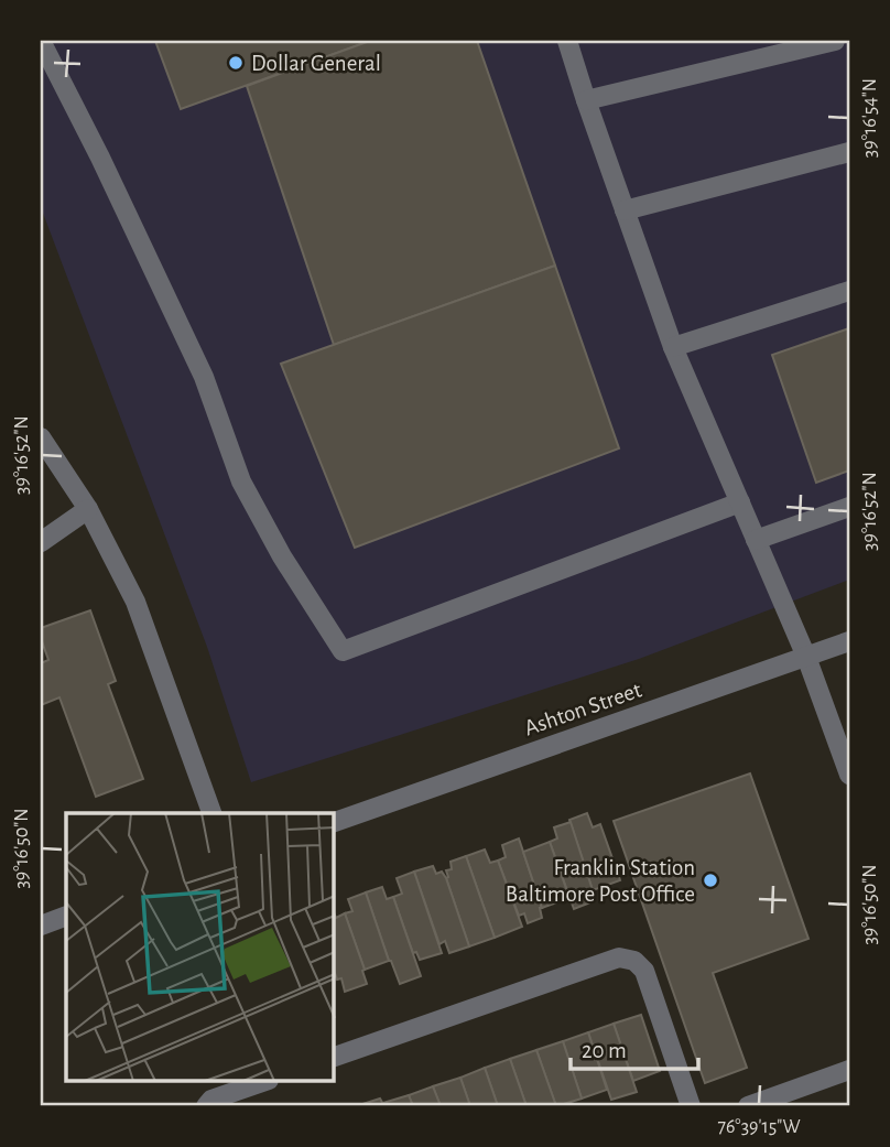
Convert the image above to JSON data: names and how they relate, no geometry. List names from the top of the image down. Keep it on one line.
{"streets":{"street":["Ashton Street"]},"places":["Dollar General","Franklin Station Baltimore Post Office"],"scale_bar":"20 m","coordinates":["39°16'54\"N","39°16'52\"N","39°16'50\"N","76°39'15\"W"]}
